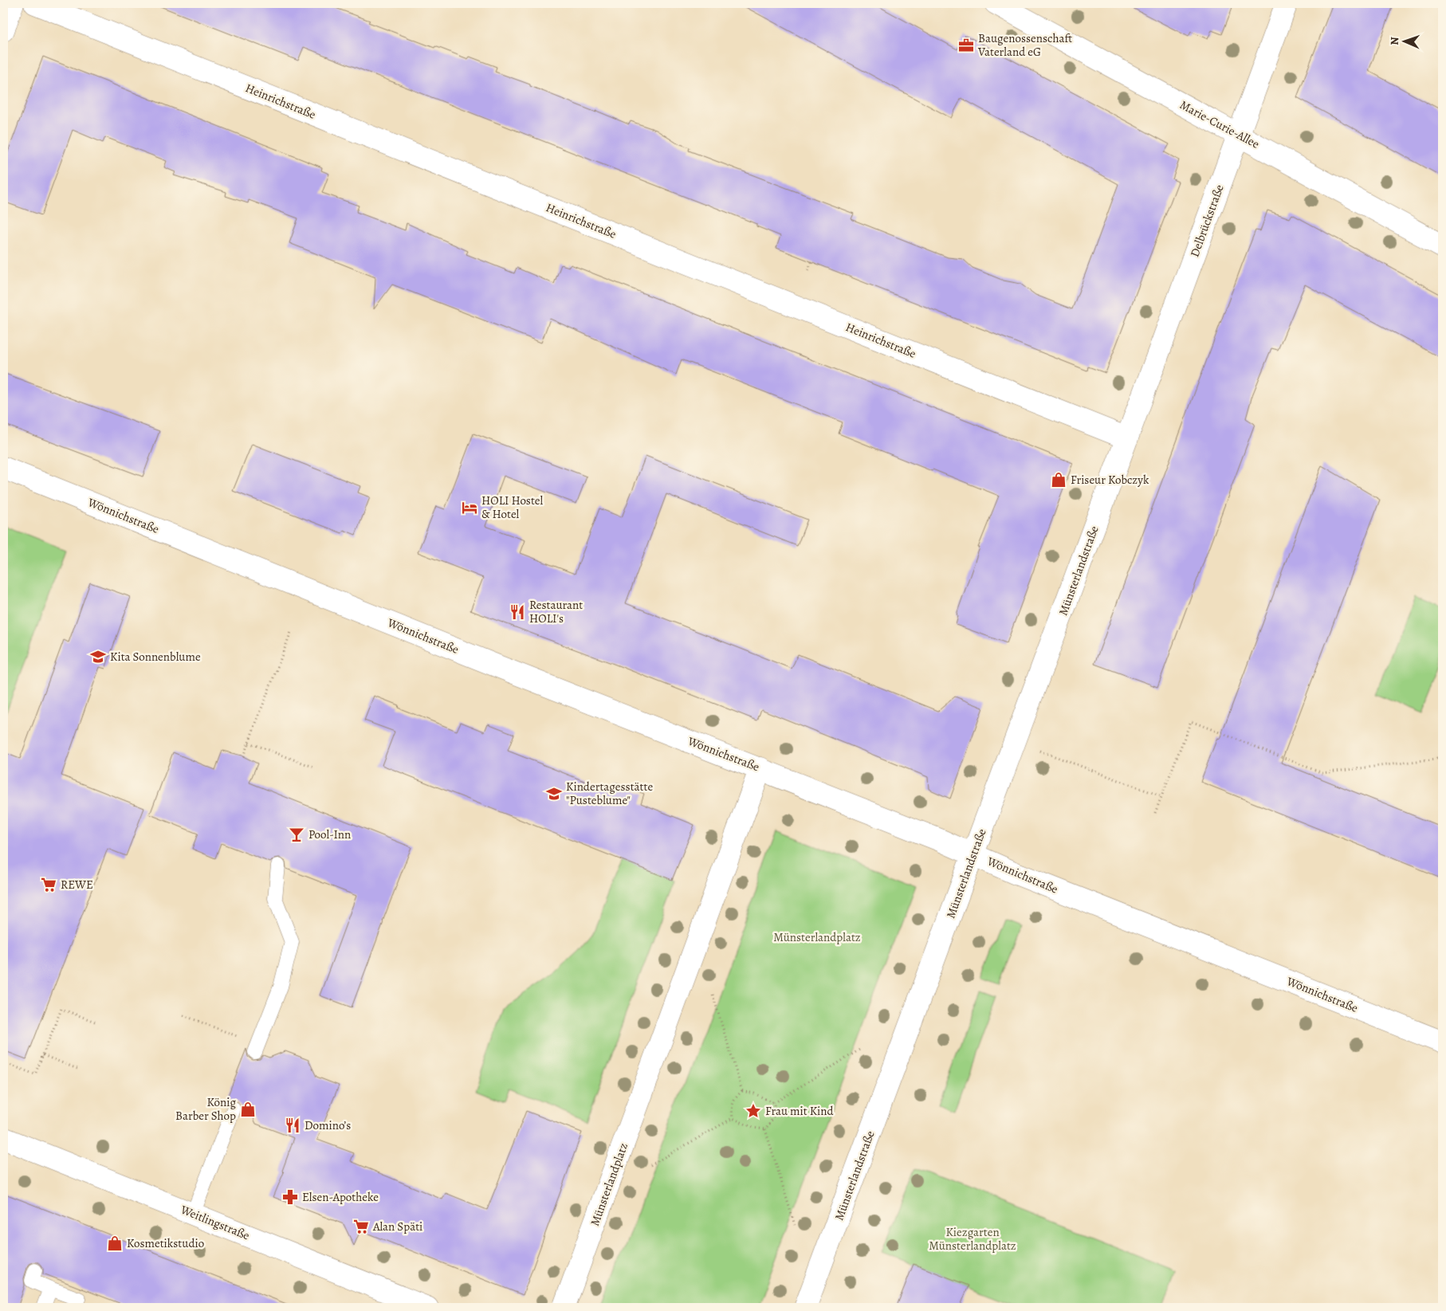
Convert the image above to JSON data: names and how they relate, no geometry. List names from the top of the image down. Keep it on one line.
{"streets":{"street":["Heinrichstraße","Marie-Curie-Allee","Delbrückstraße","Wönnichstraße","Münsterlandstraße","Münsterlandplatz","Weitlingstraße"]},"crossings":[["Heinrichstraße","Delbrückstraße"],["Heinrichstraße","Münsterlandstraße"],["Marie-Curie-Allee","Delbrückstraße"],["Delbrückstraße","Münsterlandstraße"],["Wönnichstraße","Münsterlandstraße"],["Wönnichstraße","Münsterlandplatz"]],"parks":["Münsterlandplatz","Kiezgarten Münsterlandplatz"],"places":{"office":["Baugenossenschaft Vaterland eG"],"shop":["Friseur Kobczyk","König Barber Shop","Kosmetikstudio"],"hotel":["HOLI Hostel & Hotel"],"restaurant":["Restaurant HOLI's","Domino’s"],"school or university":["Kita Sonnenblume","Kindertagesstätte \"Pusteblume\""],"bar":["Pool-Inn"],"supermarket":["REWE","Alan Späti"],"place":["Frau mit Kind"],"pharmacy":["Elsen-Apotheke"]},"north":"left"}
